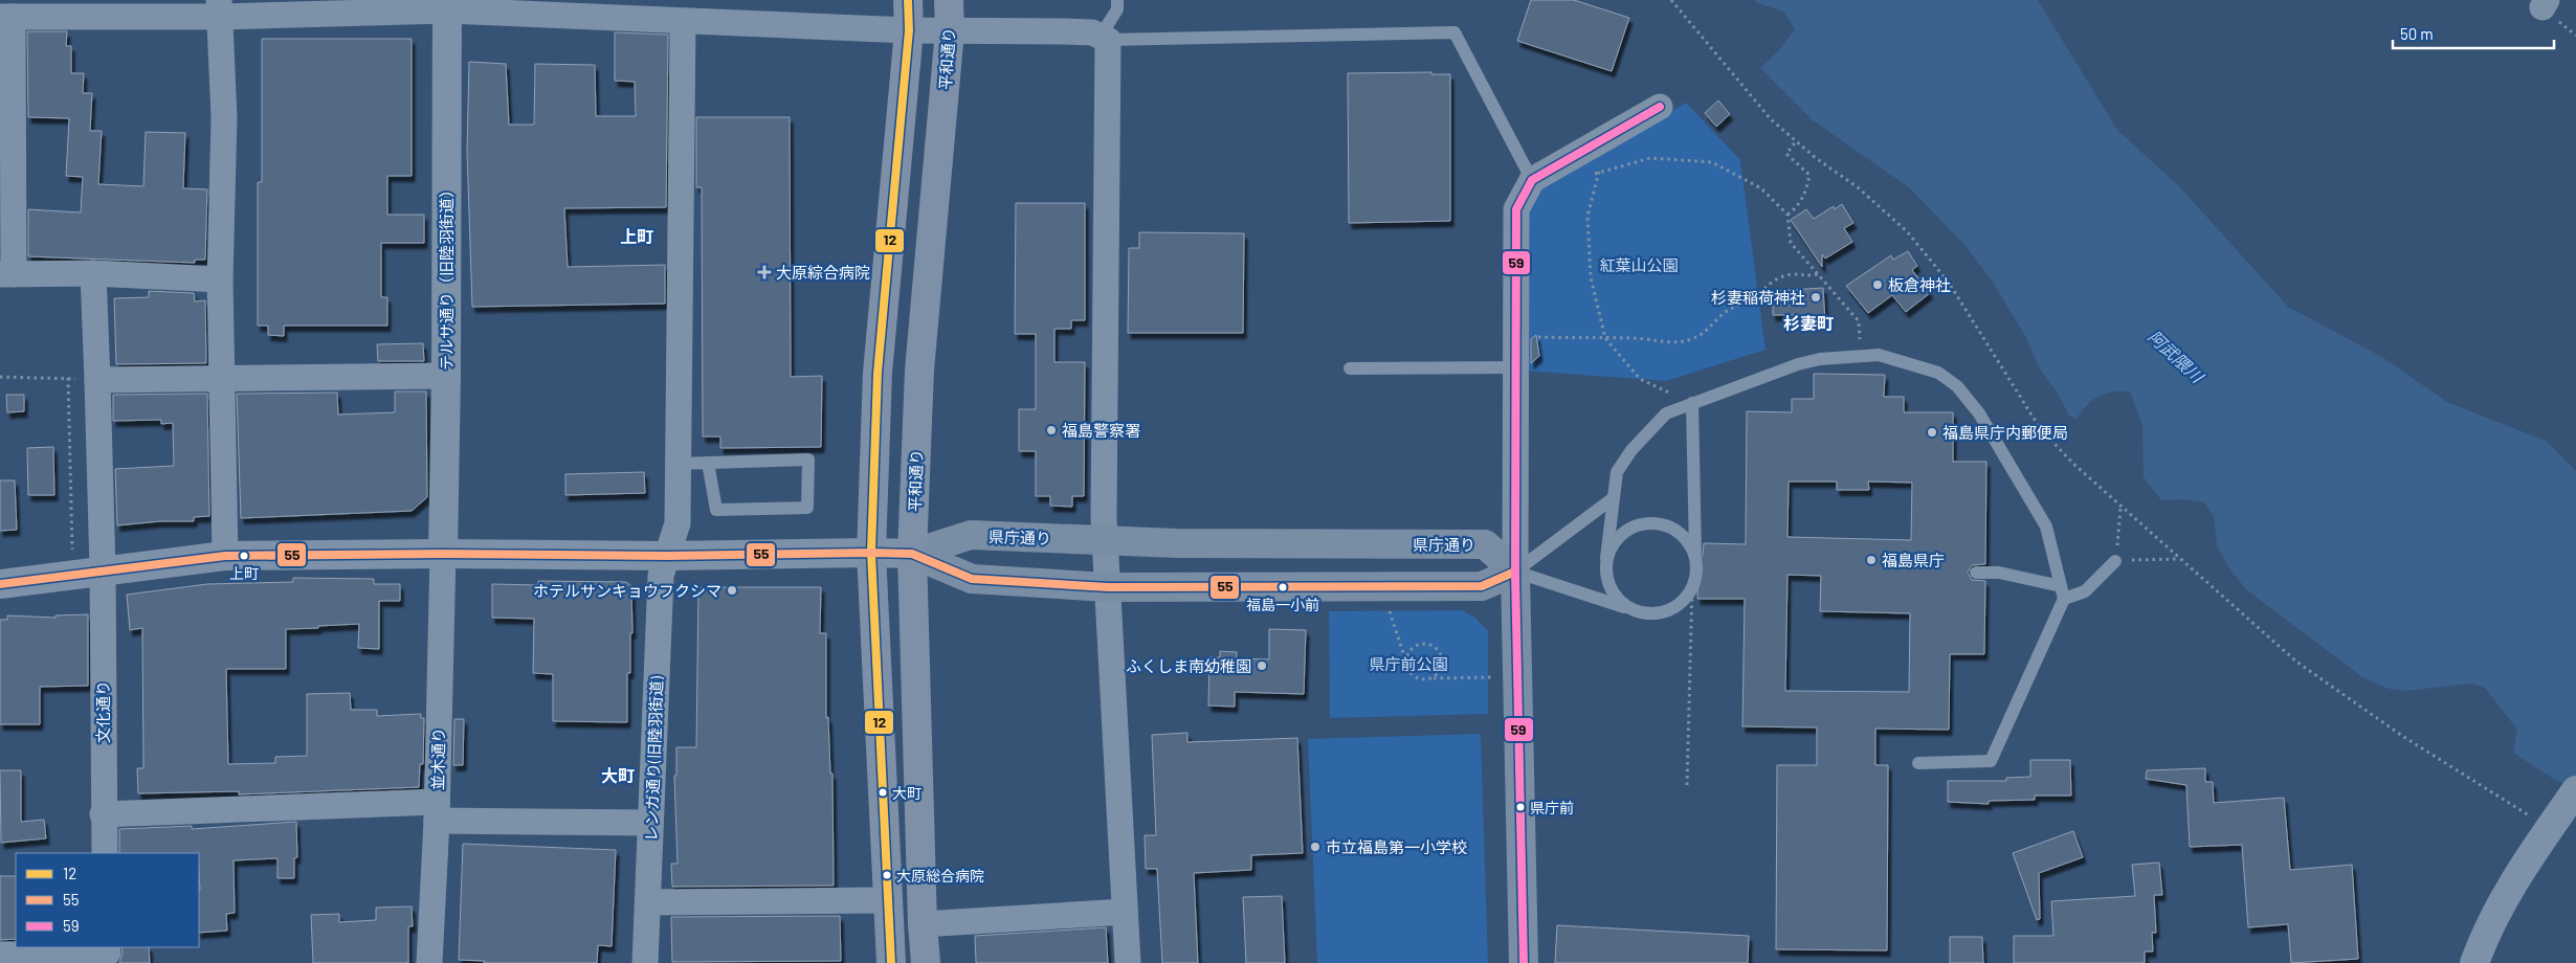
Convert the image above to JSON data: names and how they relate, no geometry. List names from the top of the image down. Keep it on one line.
{"streets":{"highway":["平和通り"],"main road":["県庁通り"],"street":["テルサ通り（旧陸羽街道）","文化通り","並木通り","レンガ通り(旧陸羽街道)"]},"crossings":[["平和通り","県庁通り"],["テルサ通り（旧陸羽街道）","県庁通り"],["テルサ通り（旧陸羽街道）","並木通り"],["県庁通り","文化通り"],["県庁通り","並木通り"],["県庁通り","レンガ通り(旧陸羽街道)"]],"districts":["上町","杉妻町","大町"],"water":["阿武隈川"],"parks":["紅葉山公園","県庁前公園"],"places":{"health":["大原綜合病院"],"other":["板倉神社","杉妻稲荷神社","福島警察署","福島県庁内郵便局","上町","福島県庁","福島一小前","ホテルサンキョウフクシマ","ふくしま南幼稚園","大町","県庁前","市立福島第一小学校","大原総合病院"]},"lines":["transit line 12","transit line 59","transit line 55"],"legend":["12","55","59"],"scale_bar":"50 m"}
